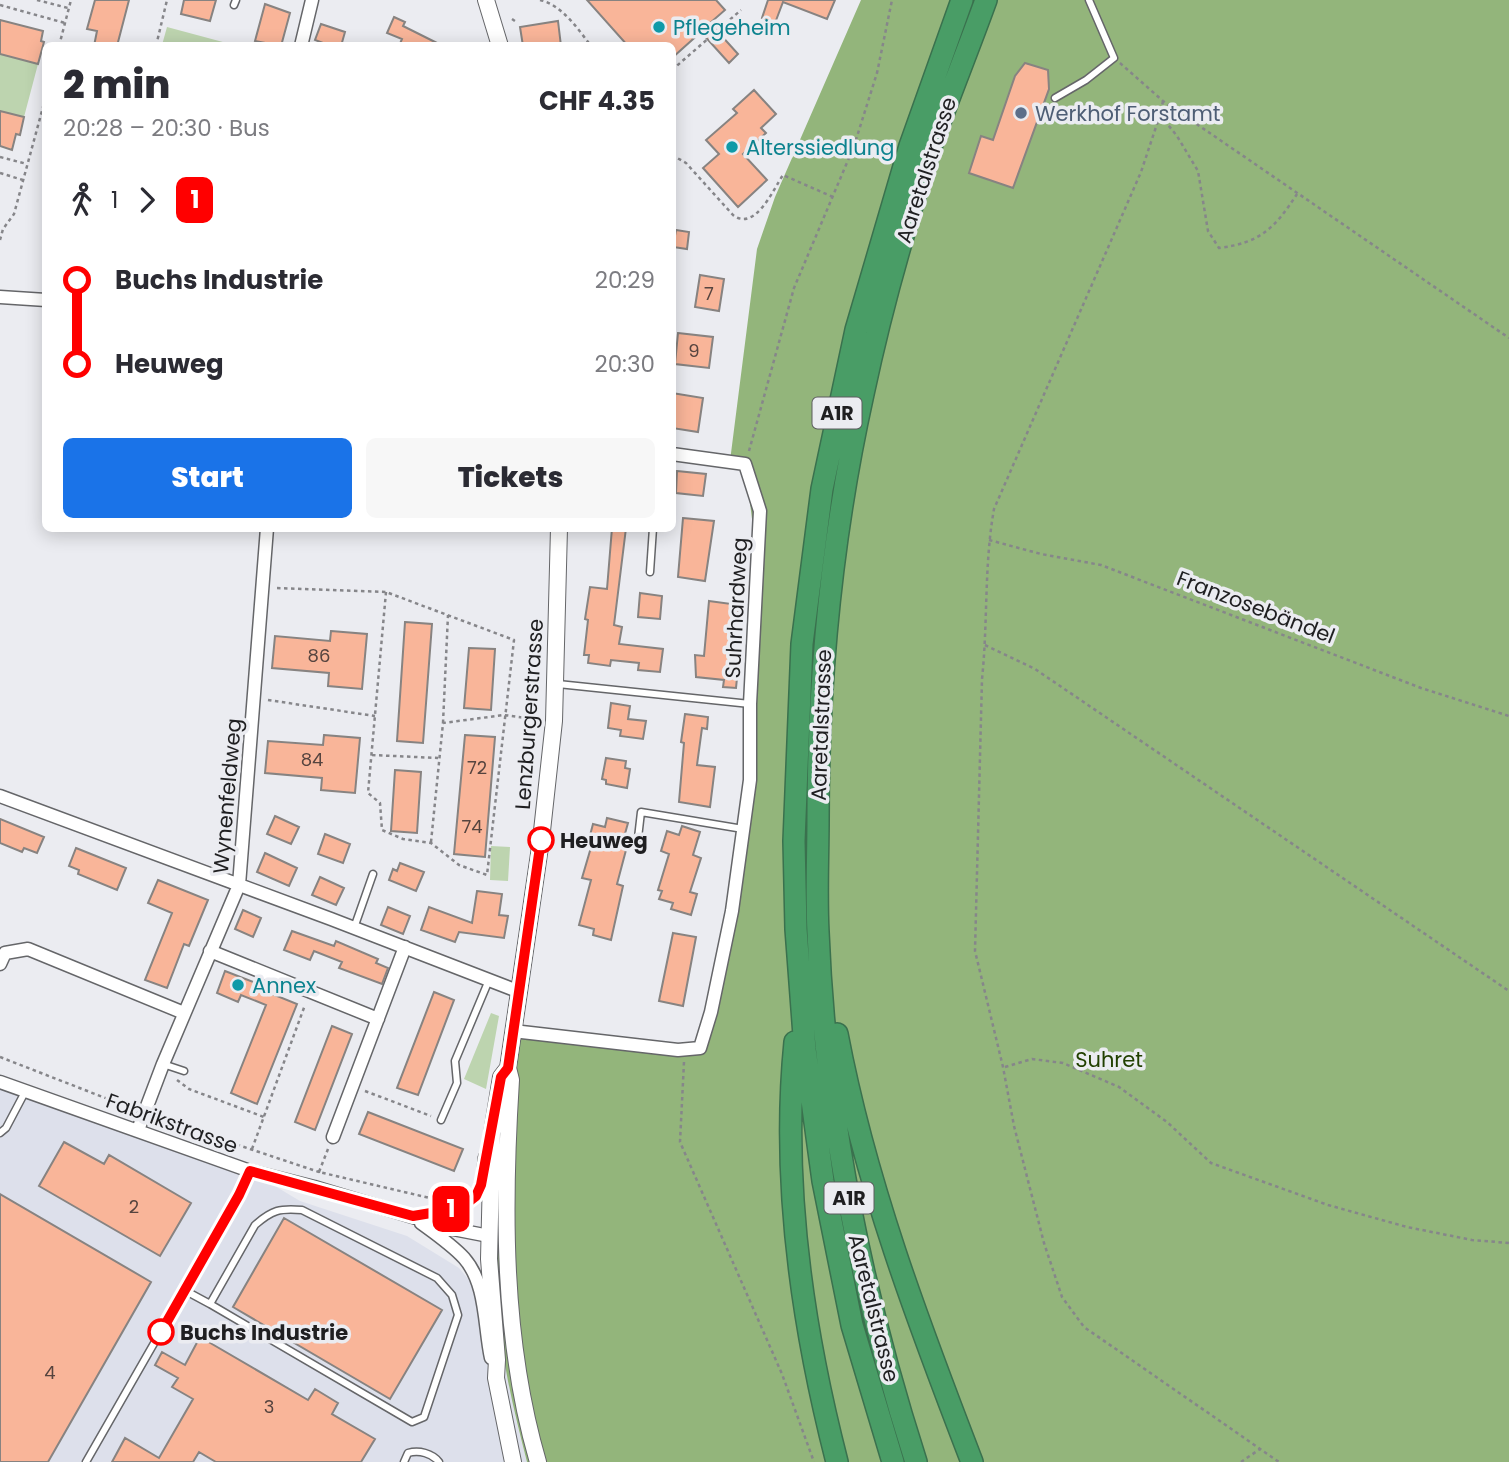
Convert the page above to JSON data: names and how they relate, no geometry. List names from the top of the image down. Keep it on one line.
{"streets":{"highway":["Aaretalstrasse","A1R"],"main road":["Lenzburgerstrasse"],"street":["Suhrhardweg","Wynenfeldweg","Fabrikstrasse"],"path":["Franzosebändel"]},"crossings":[["Lenzburgerstrasse","Fabrikstrasse"],["Wynenfeldweg","Fabrikstrasse"]],"parks":["Suhret"],"places":["Pflegeheim","Werkhof Forstamt","Alterssiedlung","Heuweg","Annex","Buchs Industrie"],"lines":["bus line 1"],"house_numbers":["7","9","86","84","72","74","2","4","3"],"page":{"on_map":"1","heading":["2 min","20:28 – 20:30 · Bus","CHF 4.35"],"legs":["1","1"],"list":[{"name":"Buchs Industrie","value":"20:29"},{"name":"Heuweg","value":"20:30"}],"buttons":["Start","Tickets"]}}
